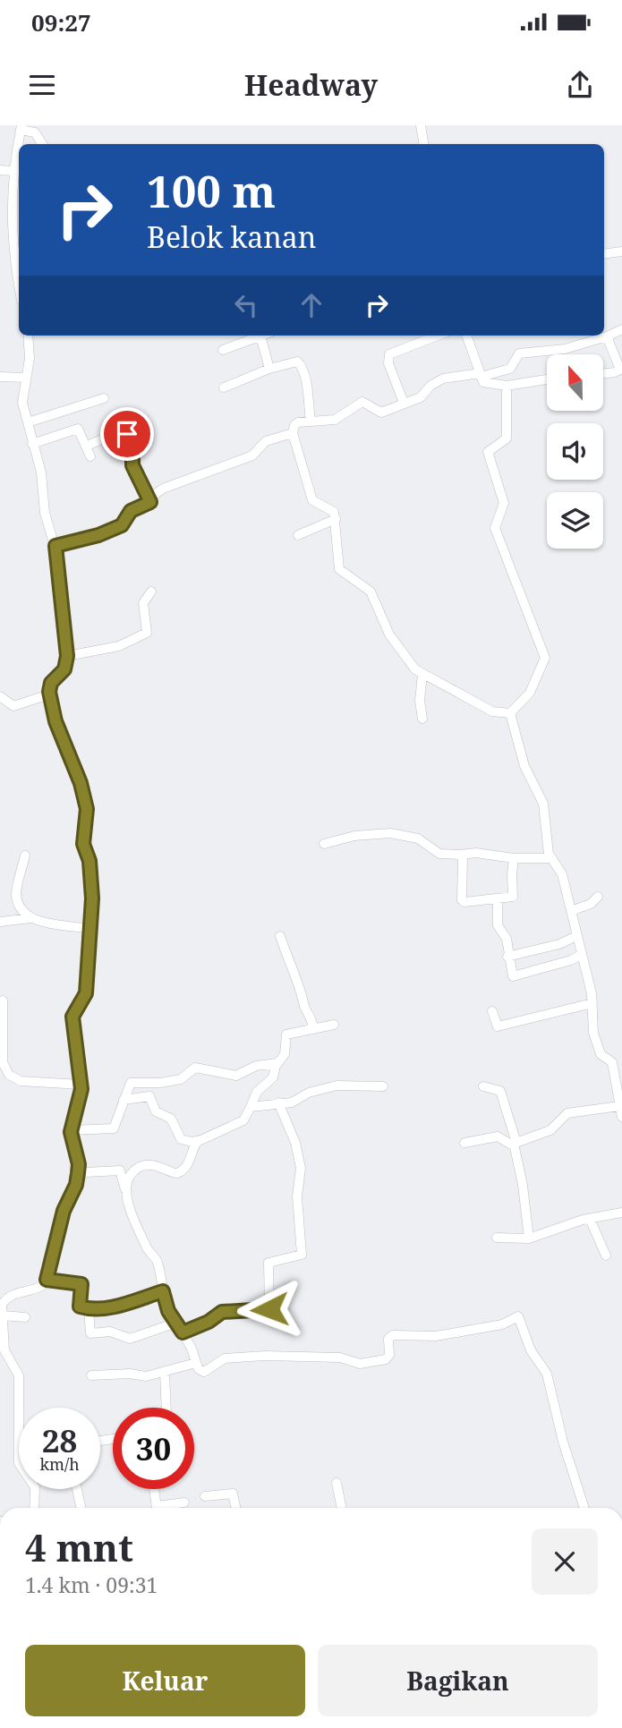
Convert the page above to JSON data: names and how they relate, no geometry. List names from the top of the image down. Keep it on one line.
{"north":"top","page":{"status":"09:27","header":"Headway","turn":["100 m","Belok kanan"],"speed":"28 km/h","limit":"30","heading":["4 mnt","1.4 km · 09:31"],"buttons":["Keluar","Bagikan"]}}
